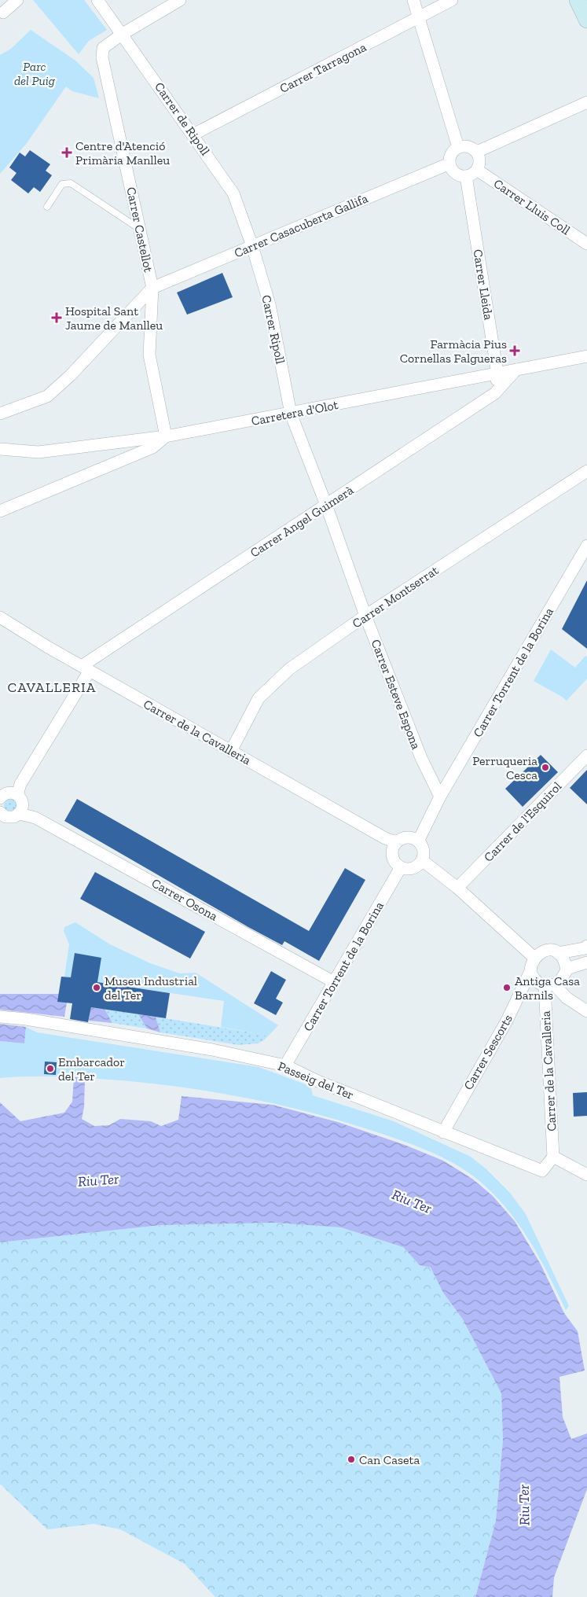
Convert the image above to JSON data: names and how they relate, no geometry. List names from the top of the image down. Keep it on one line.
{"streets":{"street":["Carrer Tarragona","Carrer de Ripoll","Carrer Lluis Coll","Carrer Casacuberta Gallifa","Carrer Castellot","Carrer Lleida","Carrer Ripoll","Carretera d'Olot","Carrer Angel Guimerà","Carrer Montserrat","Carrer Torrent de la Borina","Carrer Esteve Espona","Carrer de la Cavalleria","Carrer de l'Esquirol","Carrer Osona","Carrer Sescorts","Passeig del Ter"]},"crossings":[["Carrer Tarragona","Carrer de Ripoll"],["Carrer de Ripoll","Carrer Casacuberta Gallifa"],["Carrer de Ripoll","Carrer Castellot"],["Carrer de Ripoll","Carrer Ripoll"],["Carrer Lluis Coll","Carrer Casacuberta Gallifa"],["Carrer Lluis Coll","Carrer Lleida"],["Carrer Casacuberta Gallifa","Carrer Castellot"],["Carrer Casacuberta Gallifa","Carrer Lleida"],["Carrer Casacuberta Gallifa","Carrer Ripoll"],["Carrer Castellot","Carretera d'Olot"],["Carrer Lleida","Carretera d'Olot"],["Carrer Lleida","Carrer Angel Guimerà"],["Carrer Ripoll","Carretera d'Olot"],["Carrer Ripoll","Carrer Esteve Espona"],["Carretera d'Olot","Carrer Angel Guimerà"],["Carretera d'Olot","Carrer Esteve Espona"],["Carrer Angel Guimerà","Carrer Esteve Espona"],["Carrer Angel Guimerà","Carrer de la Cavalleria"],["Carrer Montserrat","Carrer Esteve Espona"],["Carrer Montserrat","Carrer de la Cavalleria"],["Carrer Torrent de la Borina","Carrer Esteve Espona"],["Carrer Torrent de la Borina","Carrer de la Cavalleria"],["Carrer Torrent de la Borina","Carrer Osona"],["Carrer Torrent de la Borina","Passeig del Ter"],["Carrer de la Cavalleria","Carrer Sescorts"],["Carrer de la Cavalleria","Passeig del Ter"],["Carrer Sescorts","Passeig del Ter"]],"districts":["CAVALLERIA"],"water":["Riu Ter"],"parks":["Parc del Puig"],"places":{"health":["Centre d'Atenció Primària Manlleu","Hospital Sant Jaume de Manlleu","Farmàcia Pius Cornellas Falgueras"],"other":["Perruqueria Cesca","Museu Industrial del Ter","Antiga Casa Barnils","Embarcador del Ter","Can Caseta"]}}
